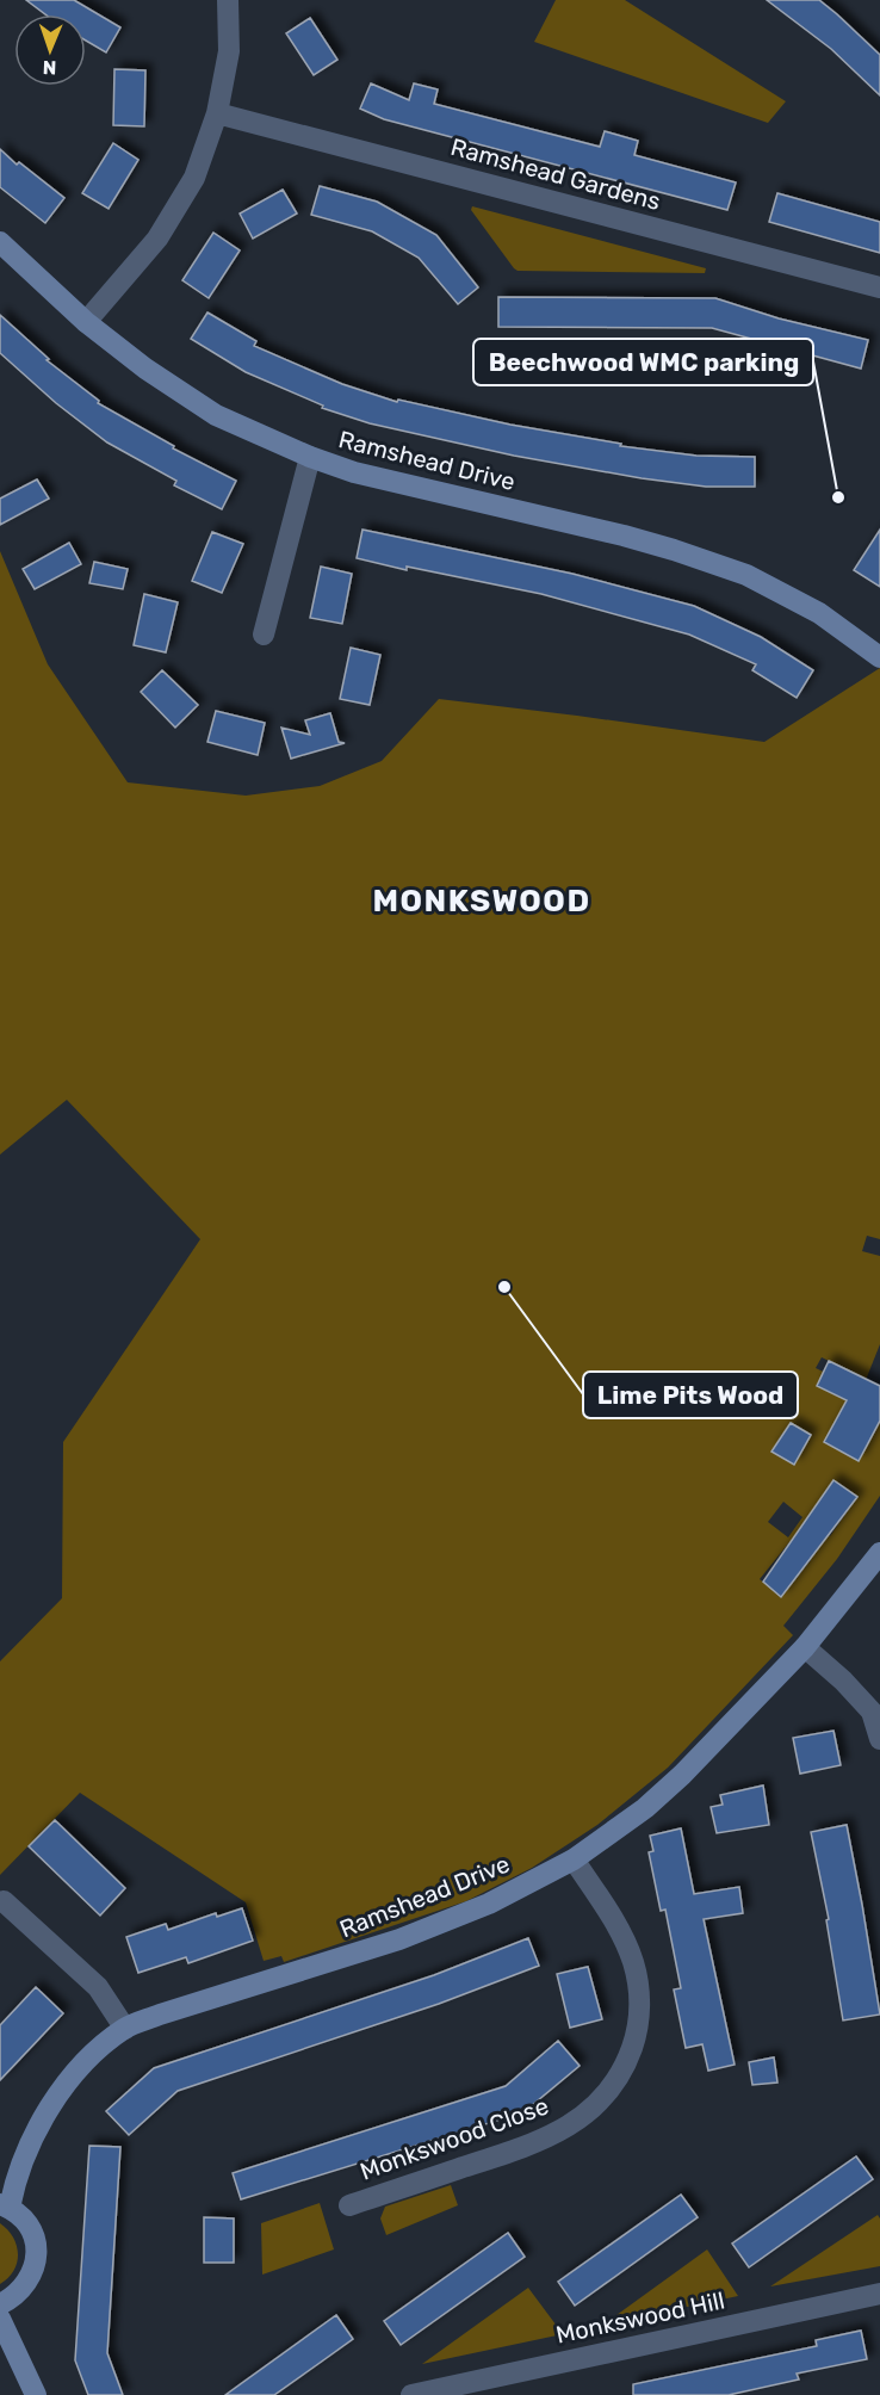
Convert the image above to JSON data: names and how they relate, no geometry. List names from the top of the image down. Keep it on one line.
{"streets":{"street":["Ramshead Gardens","Ramshead Drive","Monkswood Close","Monkswood Hill"]},"crossings":[["Ramshead Drive","Monkswood Close"]],"districts":["MONKSWOOD"],"places":["Beechwood WMC parking","Lime Pits Wood"],"north":"bottom"}
